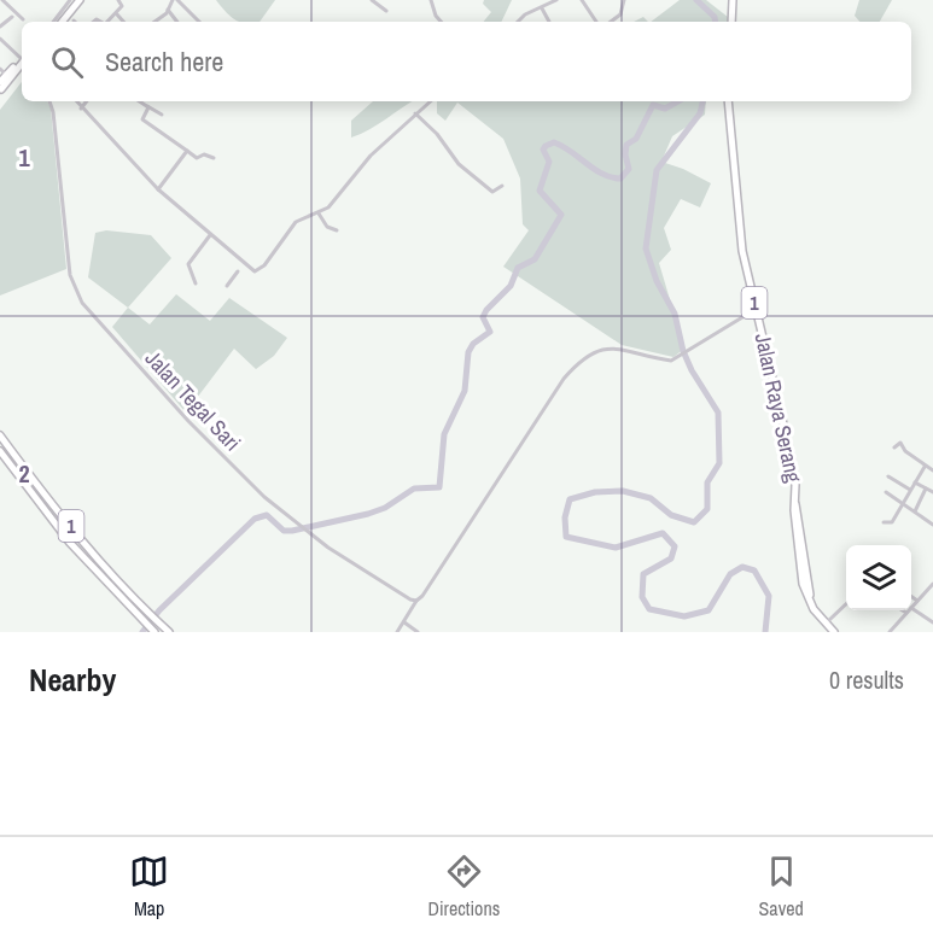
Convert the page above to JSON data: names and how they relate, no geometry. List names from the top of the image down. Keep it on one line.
{"streets":{"highway":["1","Jalan Raya Serang"],"street":["Jalan Tegal Sari"]},"page":{"search":"Search here","heading":["Nearby","0 results"],"nav":["Map","Directions","Saved"]},"grid":{"rows":["1","2"]}}
